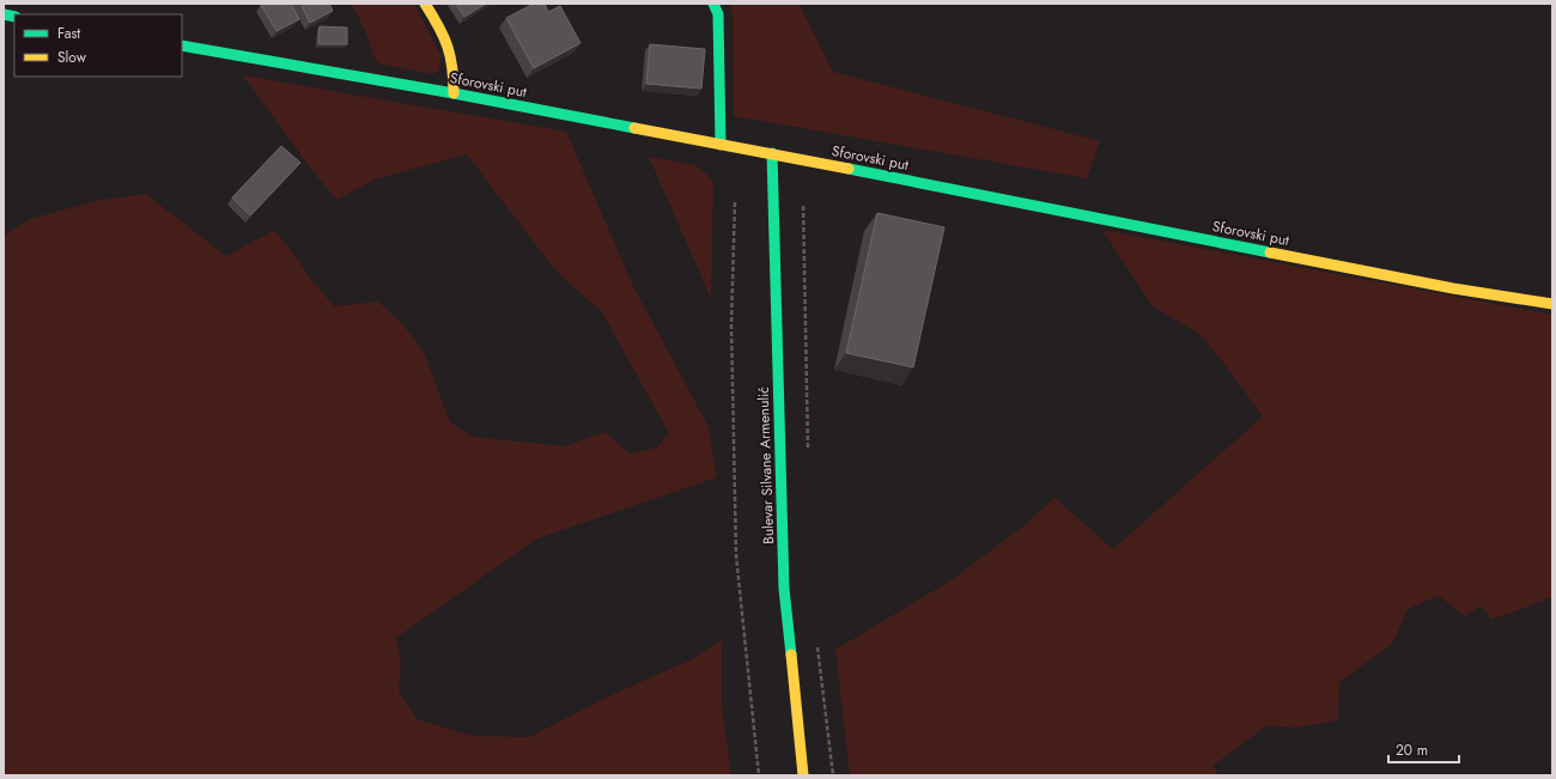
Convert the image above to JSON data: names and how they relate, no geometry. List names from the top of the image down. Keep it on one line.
{"streets":{"street":["Sforovski put","Bulevar Silvane Armenulić"]},"crossings":[["Sforovski put","Bulevar Silvane Armenulić"]],"legend":["Fast","Slow"],"scale_bar":"20 m"}
